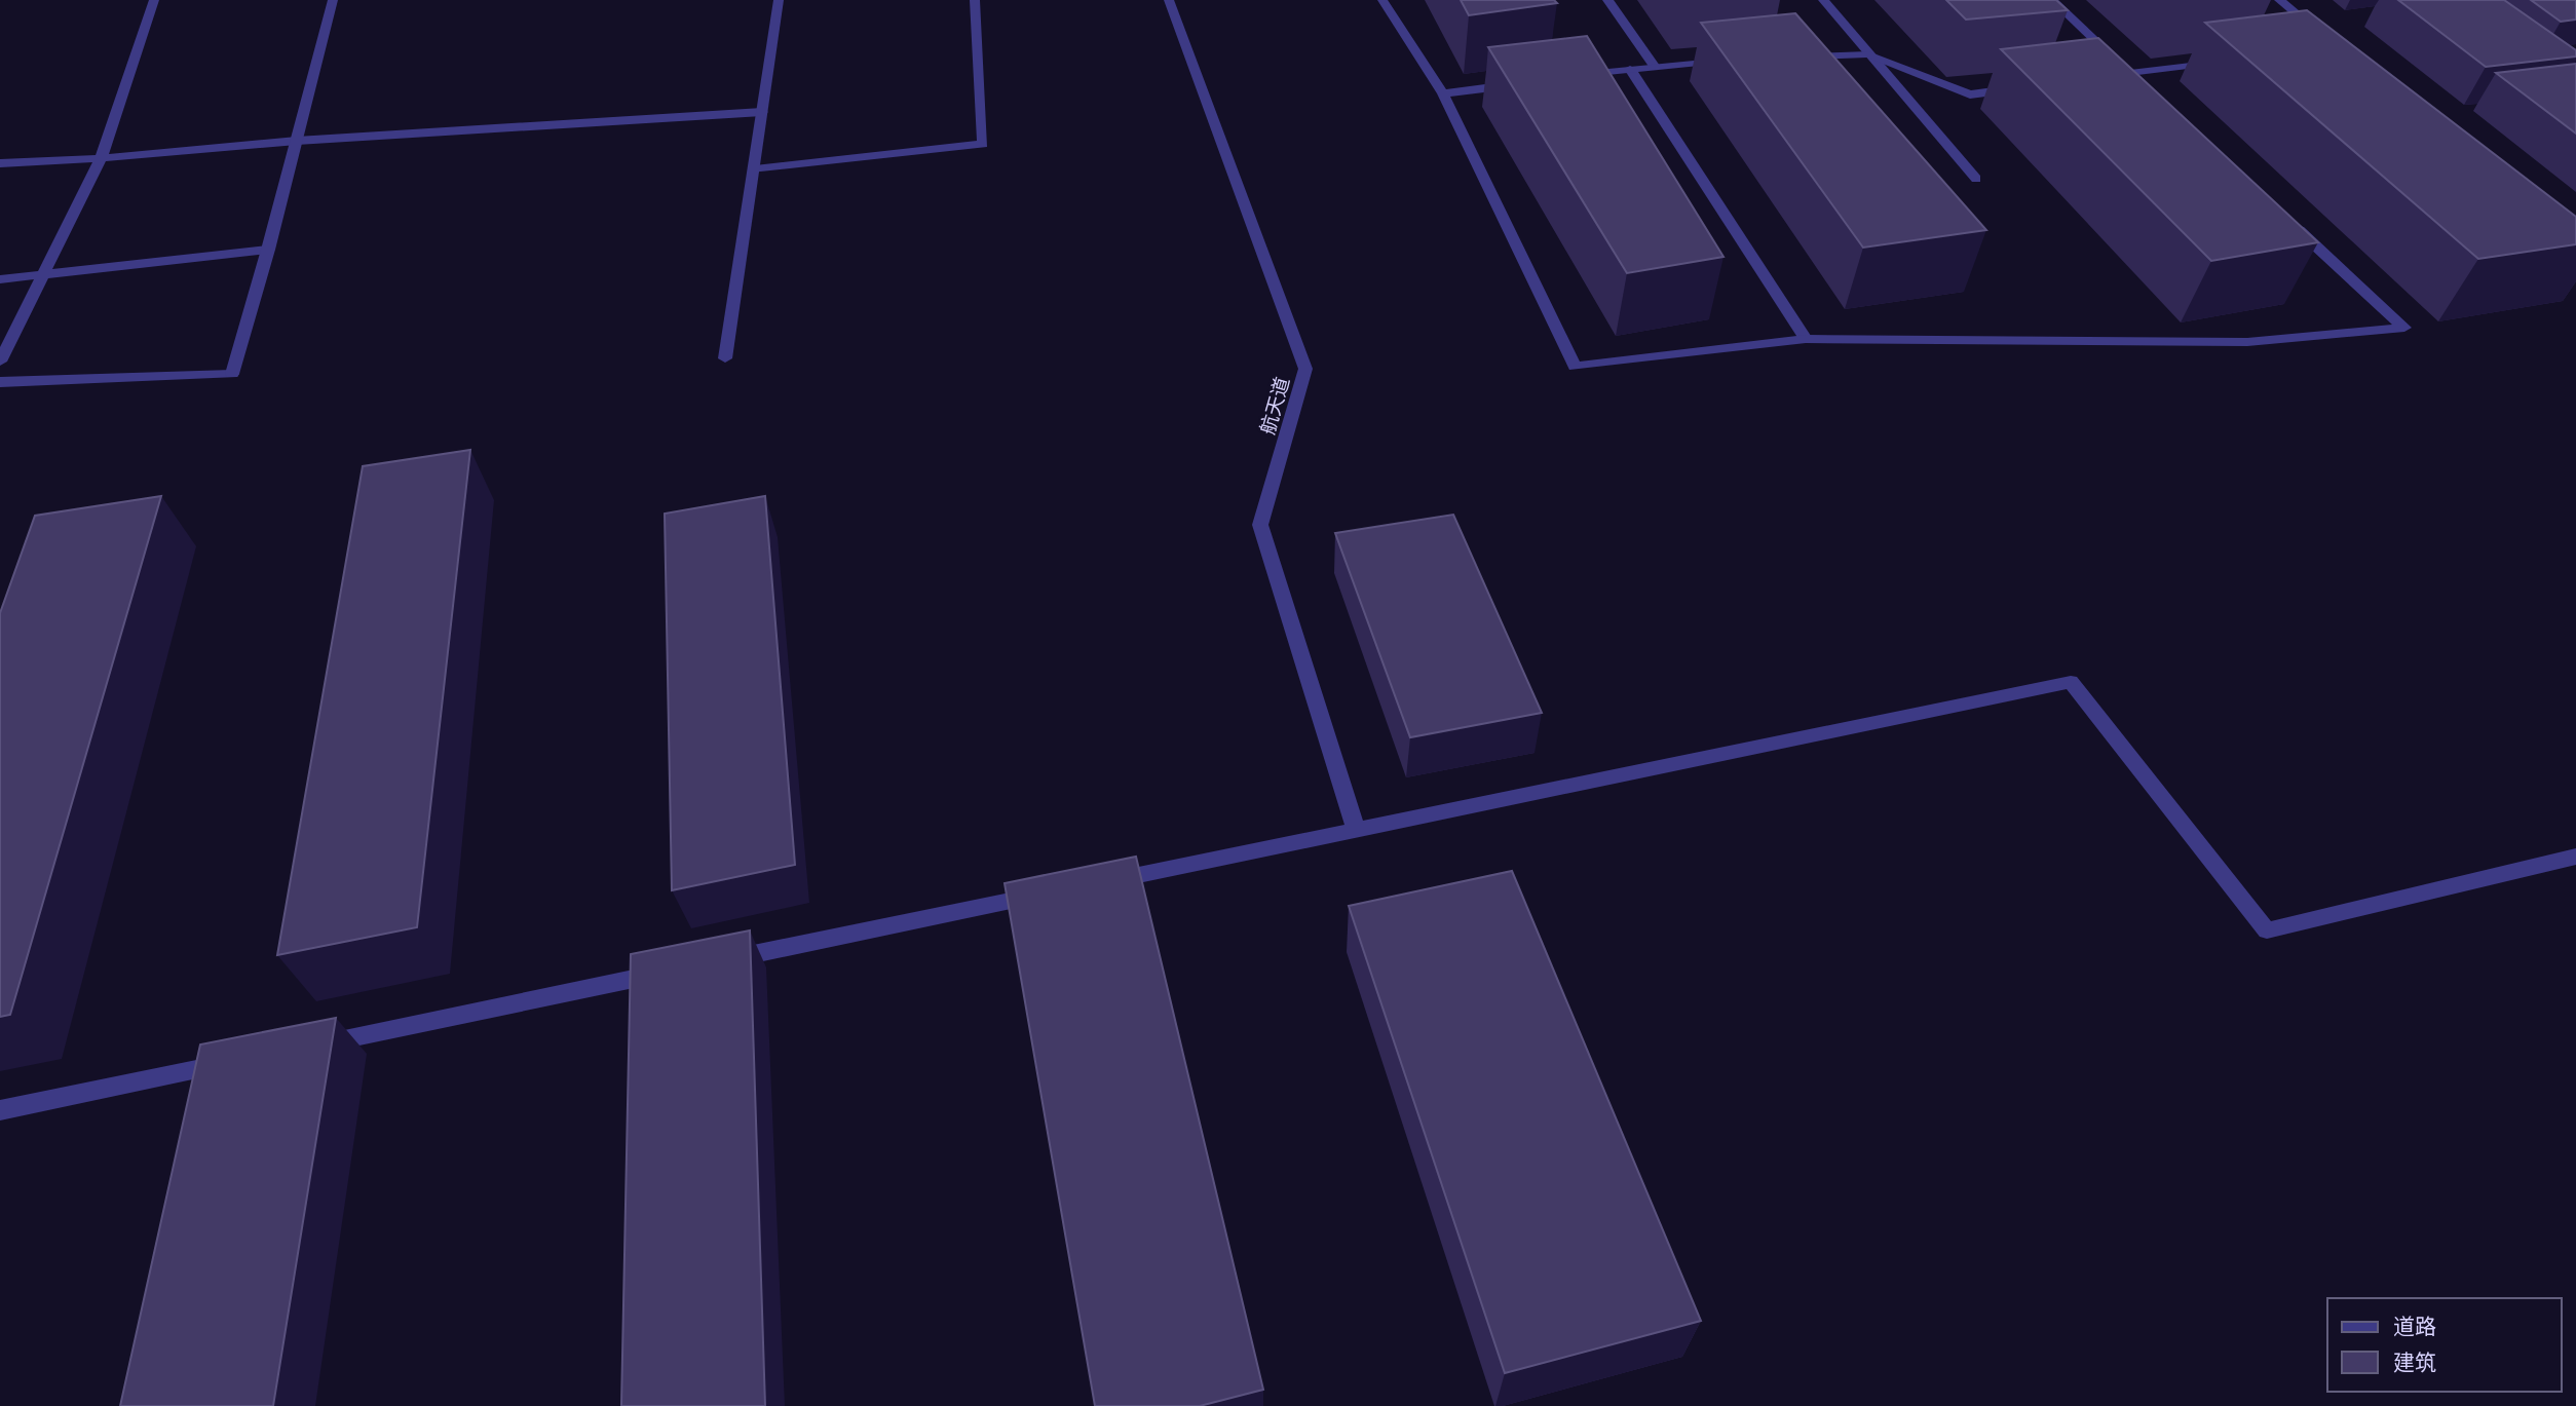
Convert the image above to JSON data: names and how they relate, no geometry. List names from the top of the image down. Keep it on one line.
{"streets":{"street":["航天道"]},"legend":["道路","建筑"]}
